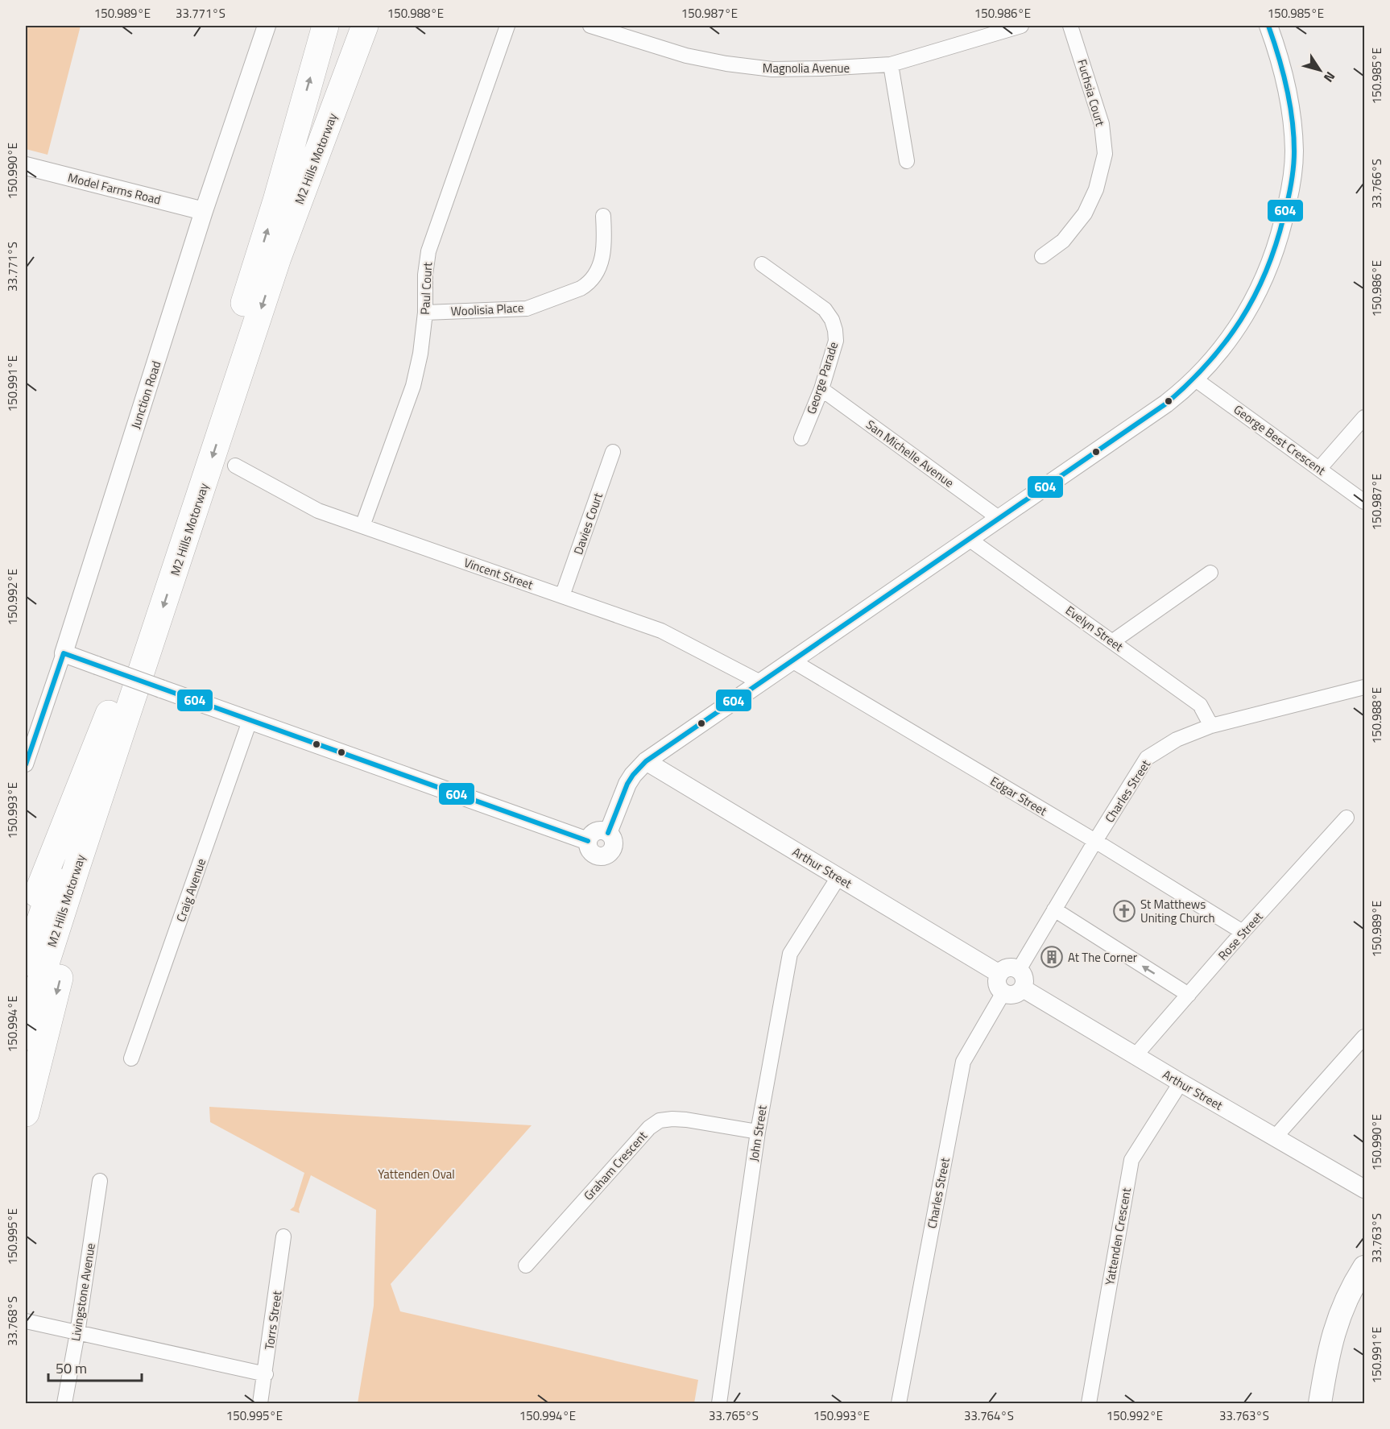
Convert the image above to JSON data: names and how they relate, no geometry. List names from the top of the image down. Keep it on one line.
{"streets":{"highway":["M2 Hills Motorway"],"street":["Magnolia Avenue","Fuchsia Court","Model Farms Road","Paul Court","Woolisia Place","George Parade","Junction Road","George Best Crescent","San Michelle Avenue","Davies Court","Vincent Street","Evelyn Street","Charles Street","Edgar Street","Arthur Street","Craig Avenue","Rose Street","John Street","Graham Crescent","Yattenden Crescent","Livingstone Avenue","Torrs Street"]},"crossings":[["Model Farms Road","Junction Road"],["Paul Court","Woolisia Place"],["Paul Court","Vincent Street"],["George Parade","San Michelle Avenue"],["Davies Court","Vincent Street"],["Evelyn Street","Charles Street"],["Charles Street","Edgar Street"],["Charles Street","Arthur Street"],["Edgar Street","Rose Street"],["Arthur Street","Rose Street"],["Arthur Street","John Street"],["Arthur Street","Yattenden Crescent"],["John Street","Graham Crescent"]],"parks":["Yattenden Oval"],"places":{"church":["St Matthews Uniting Church"],"building":["At The Corner"]},"lines":["transit line 604"],"scale_bar":"50 m","north":"bottom right","coordinates":["150.989°E","33.771°S","150.988°E","150.987°E","150.986°E","150.985°E","150.990°E","33.766°S","150.991°E","150.992°E","150.993°E","150.994°E","150.995°E","33.763°S","33.768°S","33.765°S","33.764°S"]}
